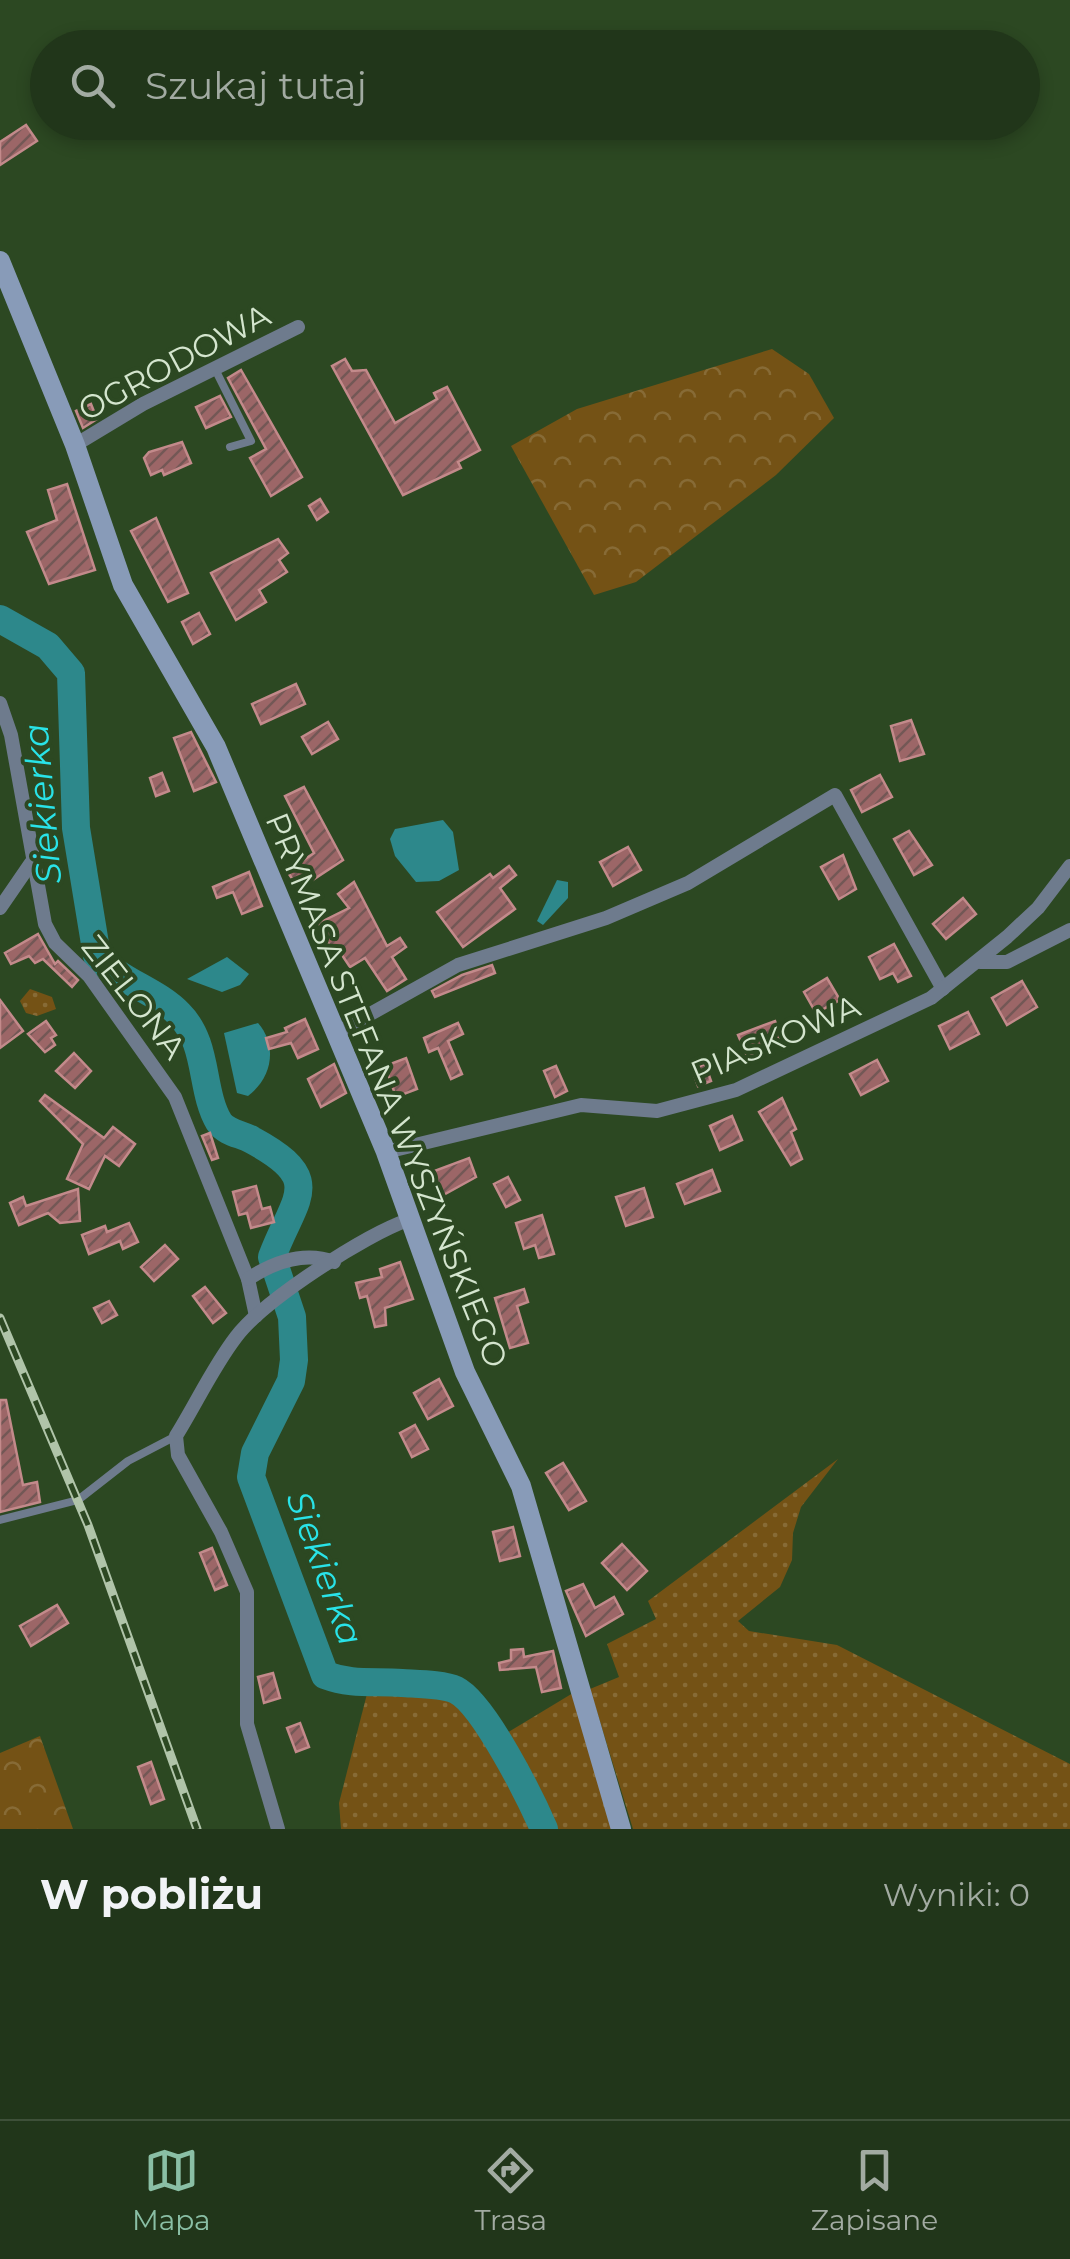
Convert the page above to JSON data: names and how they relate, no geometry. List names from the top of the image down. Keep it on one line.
{"streets":{"main road":["PRYMASA STEFANA WYSZYŃSKIEGO"],"street":["OGRODOWA","ZIELONA","PIASKOWA"]},"crossings":[["OGRODOWA","PRYMASA STEFANA WYSZYŃSKIEGO"],["PIASKOWA","PRYMASA STEFANA WYSZYŃSKIEGO"]],"water":["Siekierka"],"page":{"search":"Szukaj tutaj","heading":["W pobliżu","Wyniki: 0"],"nav":["Mapa","Trasa","Zapisane"]}}
